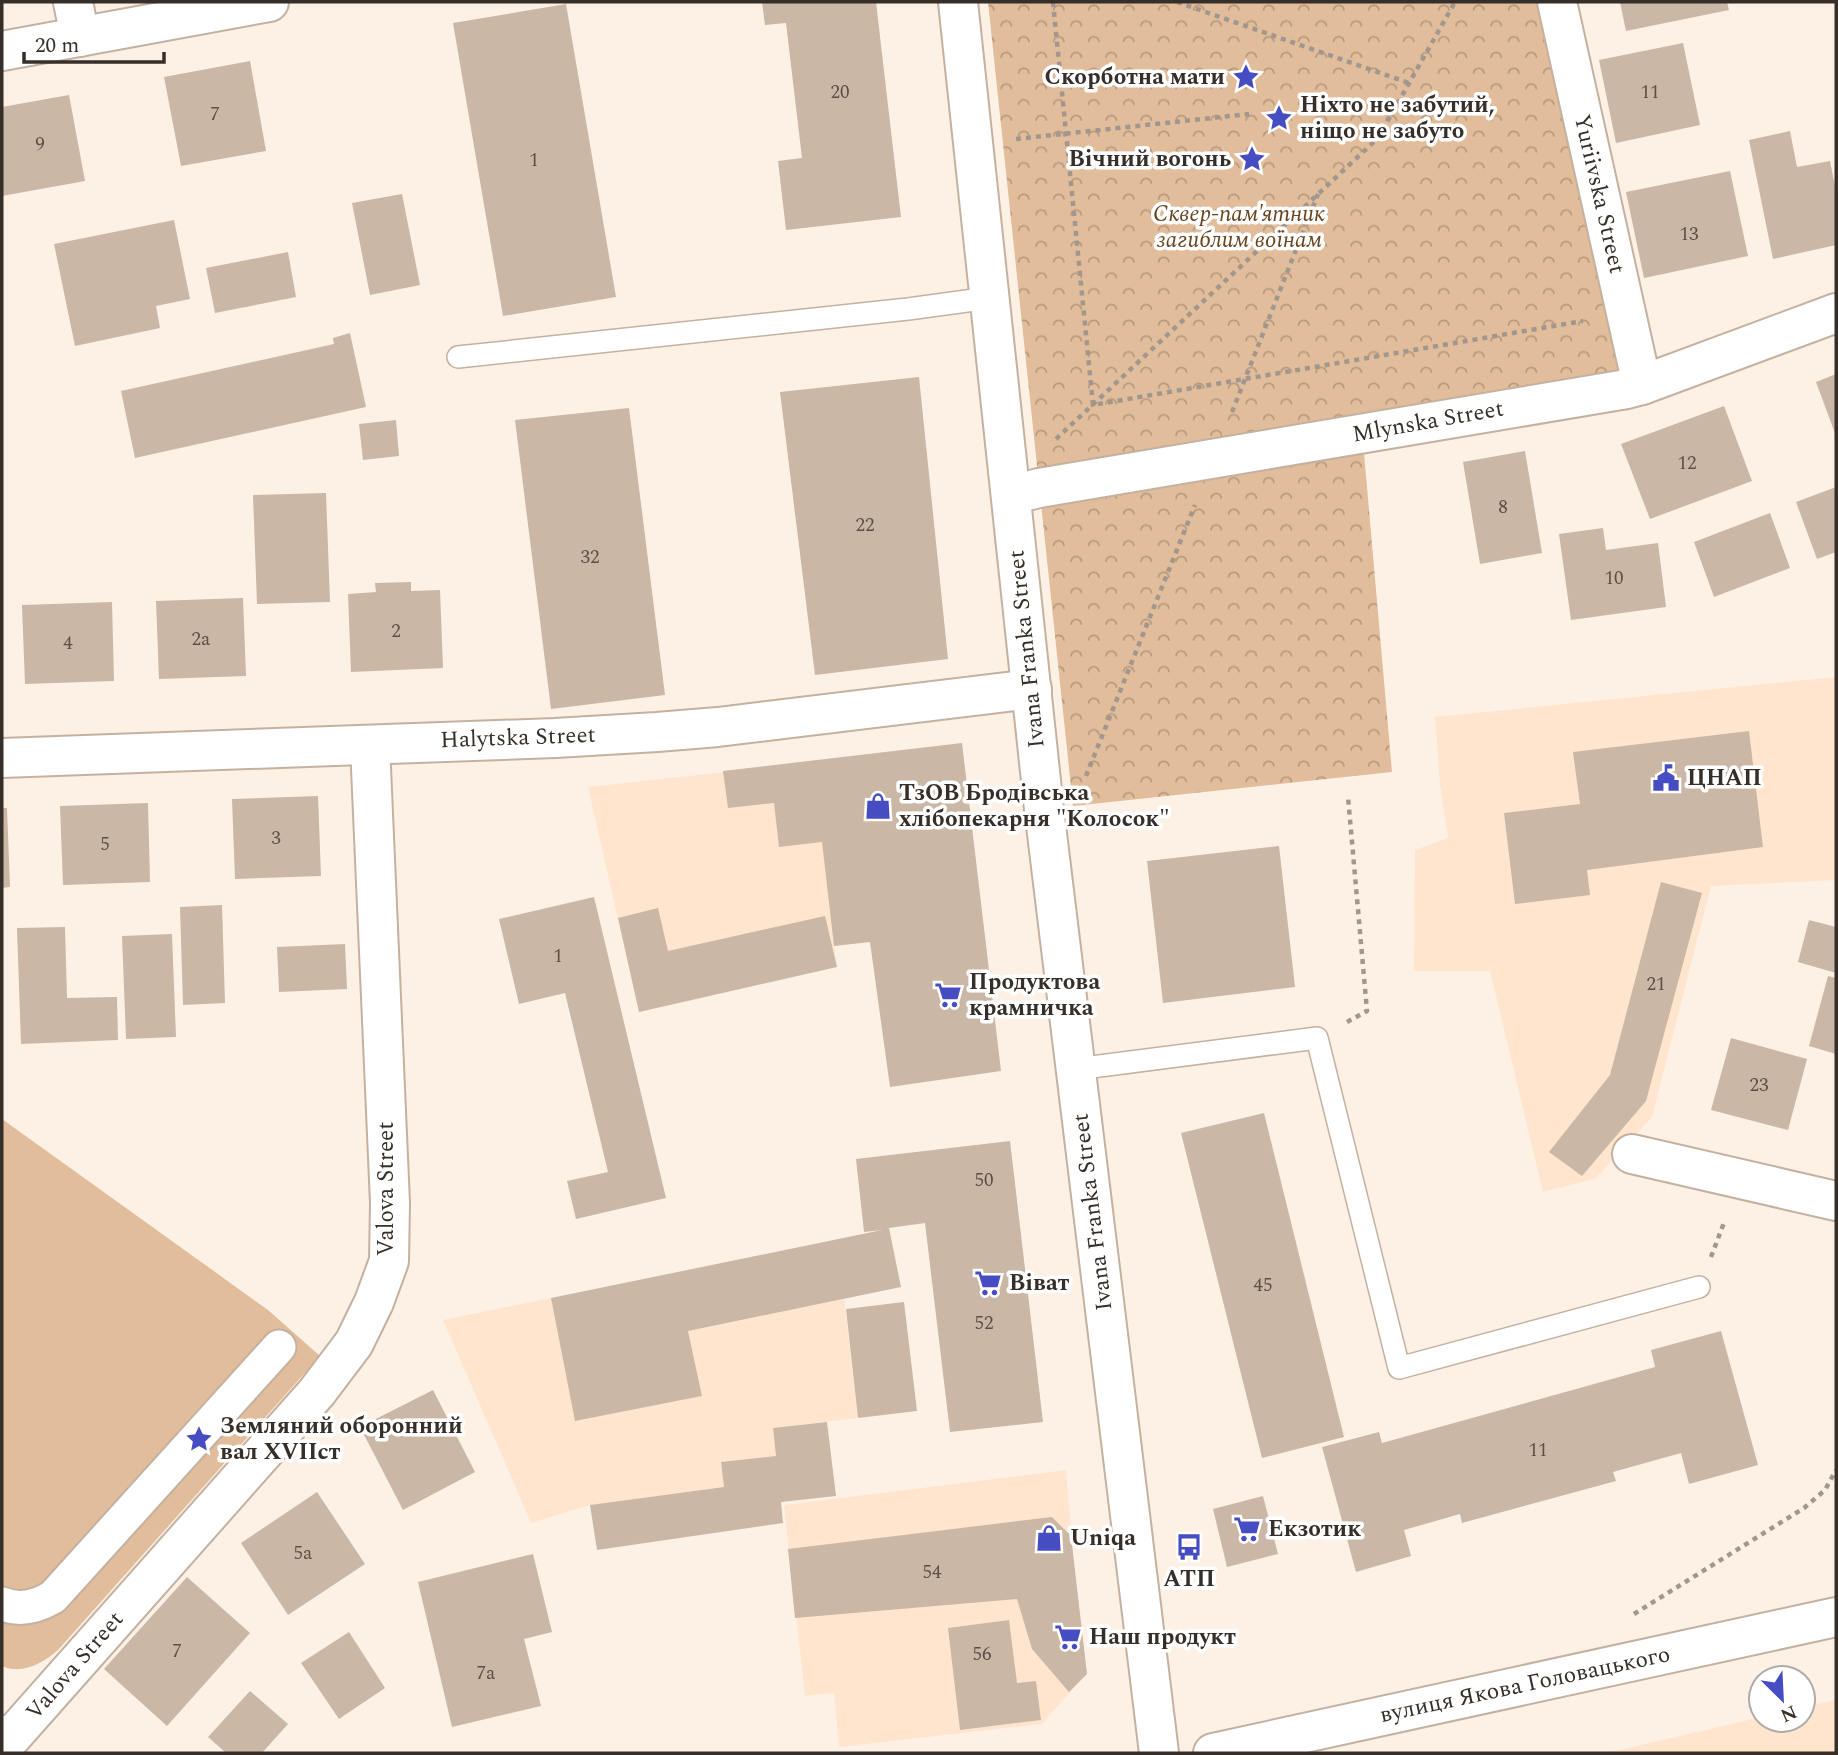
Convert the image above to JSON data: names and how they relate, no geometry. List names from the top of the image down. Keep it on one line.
{"streets":{"street":["Yuriivska Street","Mlynska Street","Ivana Franka Street","Halytska Street","Valova Street","вулиця Якова Головацького"]},"crossings":[["Yuriivska Street","Mlynska Street"],["Mlynska Street","Ivana Franka Street"],["Ivana Franka Street","Halytska Street"],["Halytska Street","Valova Street"]],"parks":["Сквер-пам'ятник загиблим воїнам"],"places":{"place":["Cкорботна мати","Ніхто не забутий, ніщо не забуто","Вічний вогонь","Земляний оборонний вал XVIIст"],"public building":["ЦНАП"],"shop":["ТзОВ Бродівська хлібопекарня \"Колосок\"","Uniqa"],"supermarket":["Продуктова крамничка","Віват","Екзотик","Наш продукт"],"bus stop":["АТП"]},"house_numbers":["20","11","7","9","1","13","12","8","22","32","10","2","2а","4","3","5","1","21","23","50","45","52","11","5а","54","7","56","7а"],"scale_bar":"20 m","north":"bottom right"}
